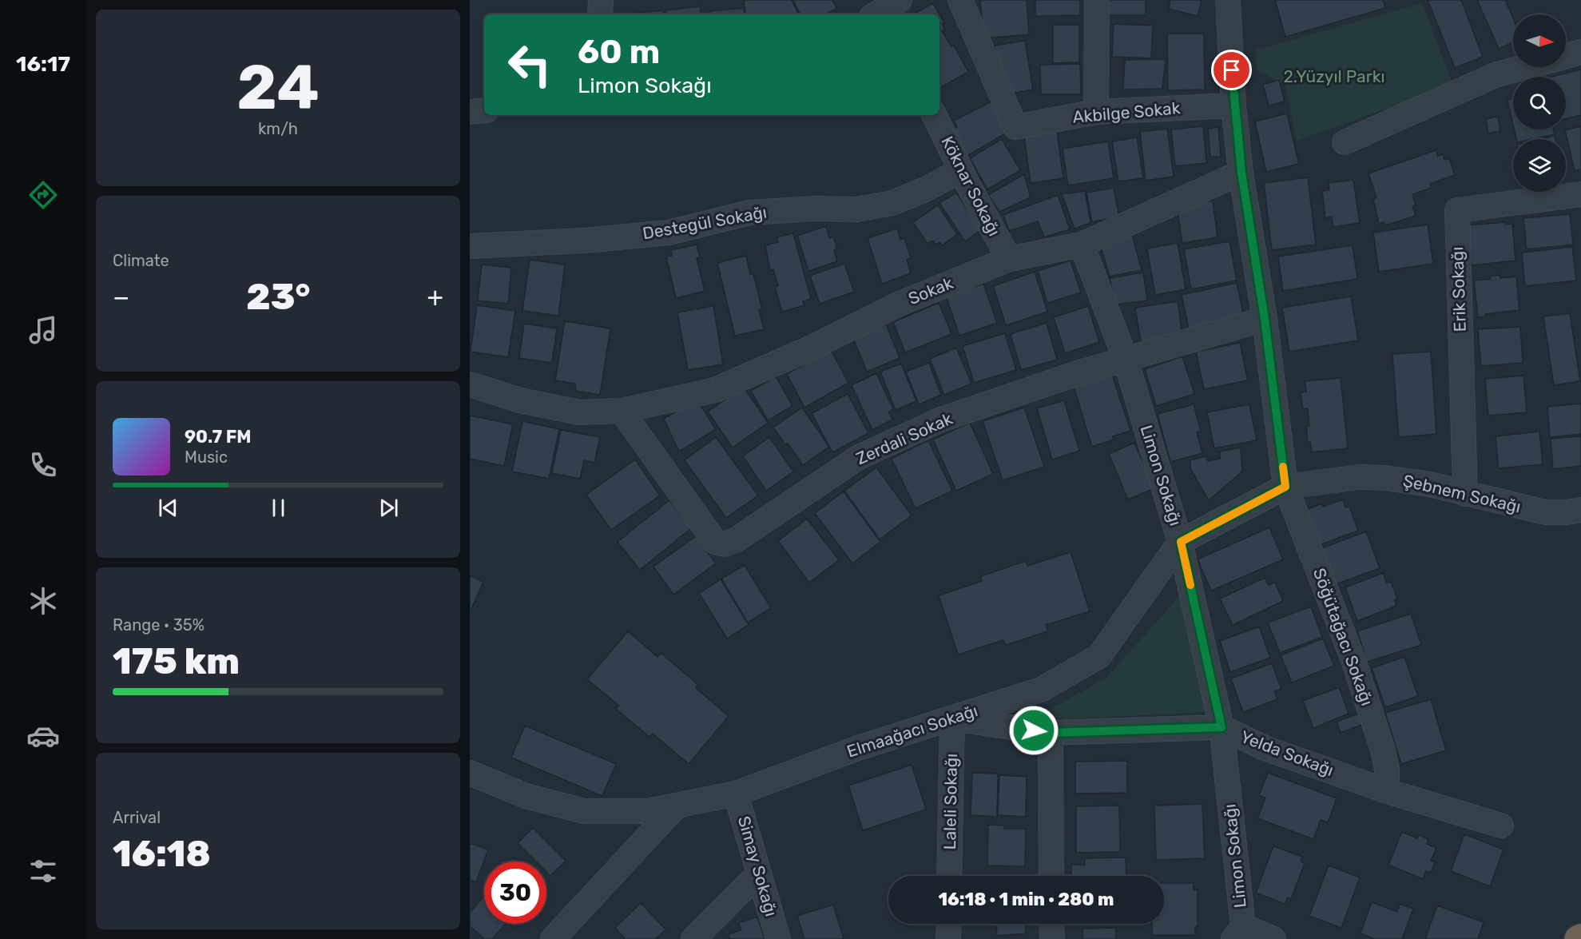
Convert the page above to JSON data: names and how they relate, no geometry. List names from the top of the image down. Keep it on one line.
{"streets":{"street":["Akbilge Sokak","Köknar Sokağı","Destegül Sokağı","Erik Sokağı","Sokak","Zerdali Sokak","Limon Sokağı","Şebnem Sokağı","Söğütağacı Sokağı","Elmaağacı Sokağı","Yelda Sokağı","Laleli Sokağı","Simay Sokağı"]},"crossings":[["Akbilge Sokak","Söğütağacı Sokağı"],["Köknar Sokağı","Destegül Sokağı"],["Köknar Sokağı","Sokak"],["Erik Sokağı","Şebnem Sokağı"],["Sokak","Zerdali Sokak"],["Sokak","Limon Sokağı"],["Sokak","Söğütağacı Sokağı"],["Zerdali Sokak","Limon Sokağı"],["Zerdali Sokak","Söğütağacı Sokağı"],["Limon Sokağı","Elmaağacı Sokağı"],["Limon Sokağı","Yelda Sokağı"],["Şebnem Sokağı","Söğütağacı Sokağı"],["Şebnem Sokağı","Elmaağacı Sokağı"],["Söğütağacı Sokağı","Elmaağacı Sokağı"],["Söğütağacı Sokağı","Yelda Sokağı"],["Elmaağacı Sokağı","Yelda Sokağı"],["Elmaağacı Sokağı","Laleli Sokağı"],["Elmaağacı Sokağı","Simay Sokağı"],["Yelda Sokağı","Laleli Sokağı"]],"parks":["2.Yüzyıl Parkı"],"north":"right","page":{"tabs":"16:17","tile":[["24","km/h"],"Climate",["Range · 35%","175 km"],["Arrival","16:18"]],"turn":["60 m","Limon Sokağı"],"heat":["−","23°","+"],"song":["90.7 FM","Music"],"limit":"30","trip":"16:18 · 1 min · 280 m"}}
